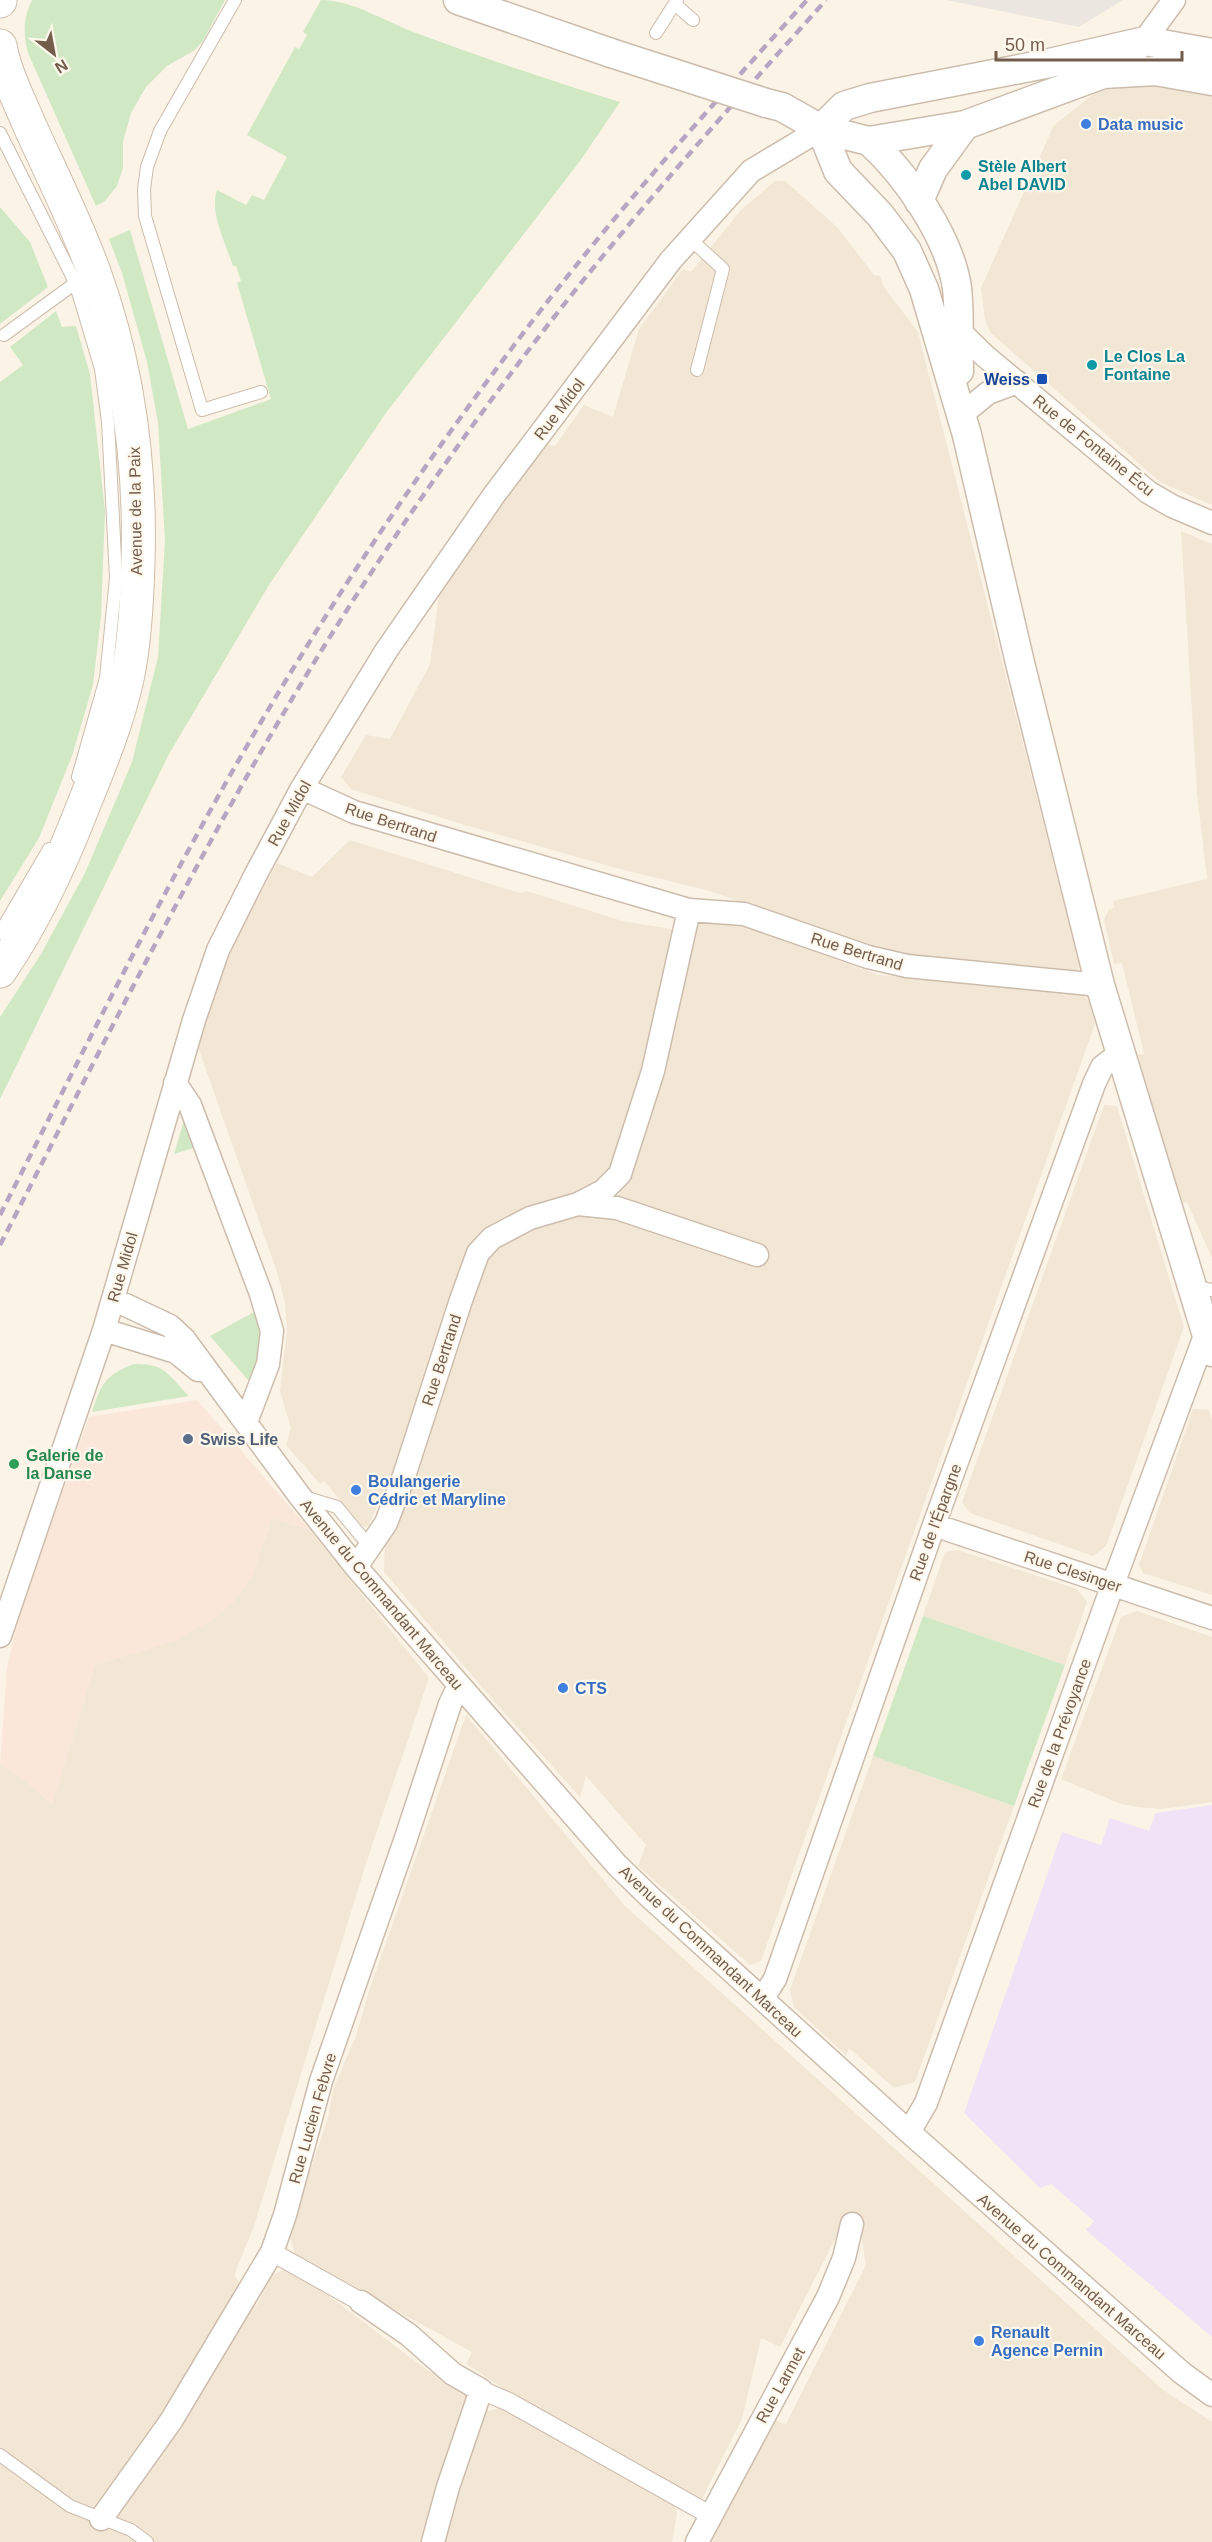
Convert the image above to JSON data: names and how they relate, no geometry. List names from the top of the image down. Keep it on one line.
{"streets":{"main road":["Avenue de la Paix"],"street":["Rue Midol","Rue de Fontaine Écu","Rue Bertrand","Rue de l'Épargne","Rue Clesinger","Avenue du Commandant Marceau","Rue de la Prévoyance","Rue Lucien Febvre","Rue Larmet"]},"crossings":[["Rue Midol","Rue Bertrand"],["Rue Midol","Avenue du Commandant Marceau"],["Rue Bertrand","Avenue du Commandant Marceau"],["Rue de l'Épargne","Rue Clesinger"],["Rue de l'Épargne","Avenue du Commandant Marceau"],["Rue Clesinger","Rue de la Prévoyance"],["Avenue du Commandant Marceau","Rue de la Prévoyance"],["Avenue du Commandant Marceau","Rue Lucien Febvre"]],"places":{"other":["Data music","Stèle Albert Abel DAVID","Le Clos La Fontaine","Swiss Life","Galerie de la Danse","Boulangerie Cédric et Maryline","CTS","Renault Agence Pernin"],"transit":["Weiss"]},"scale_bar":"50 m","north":"bottom right"}
